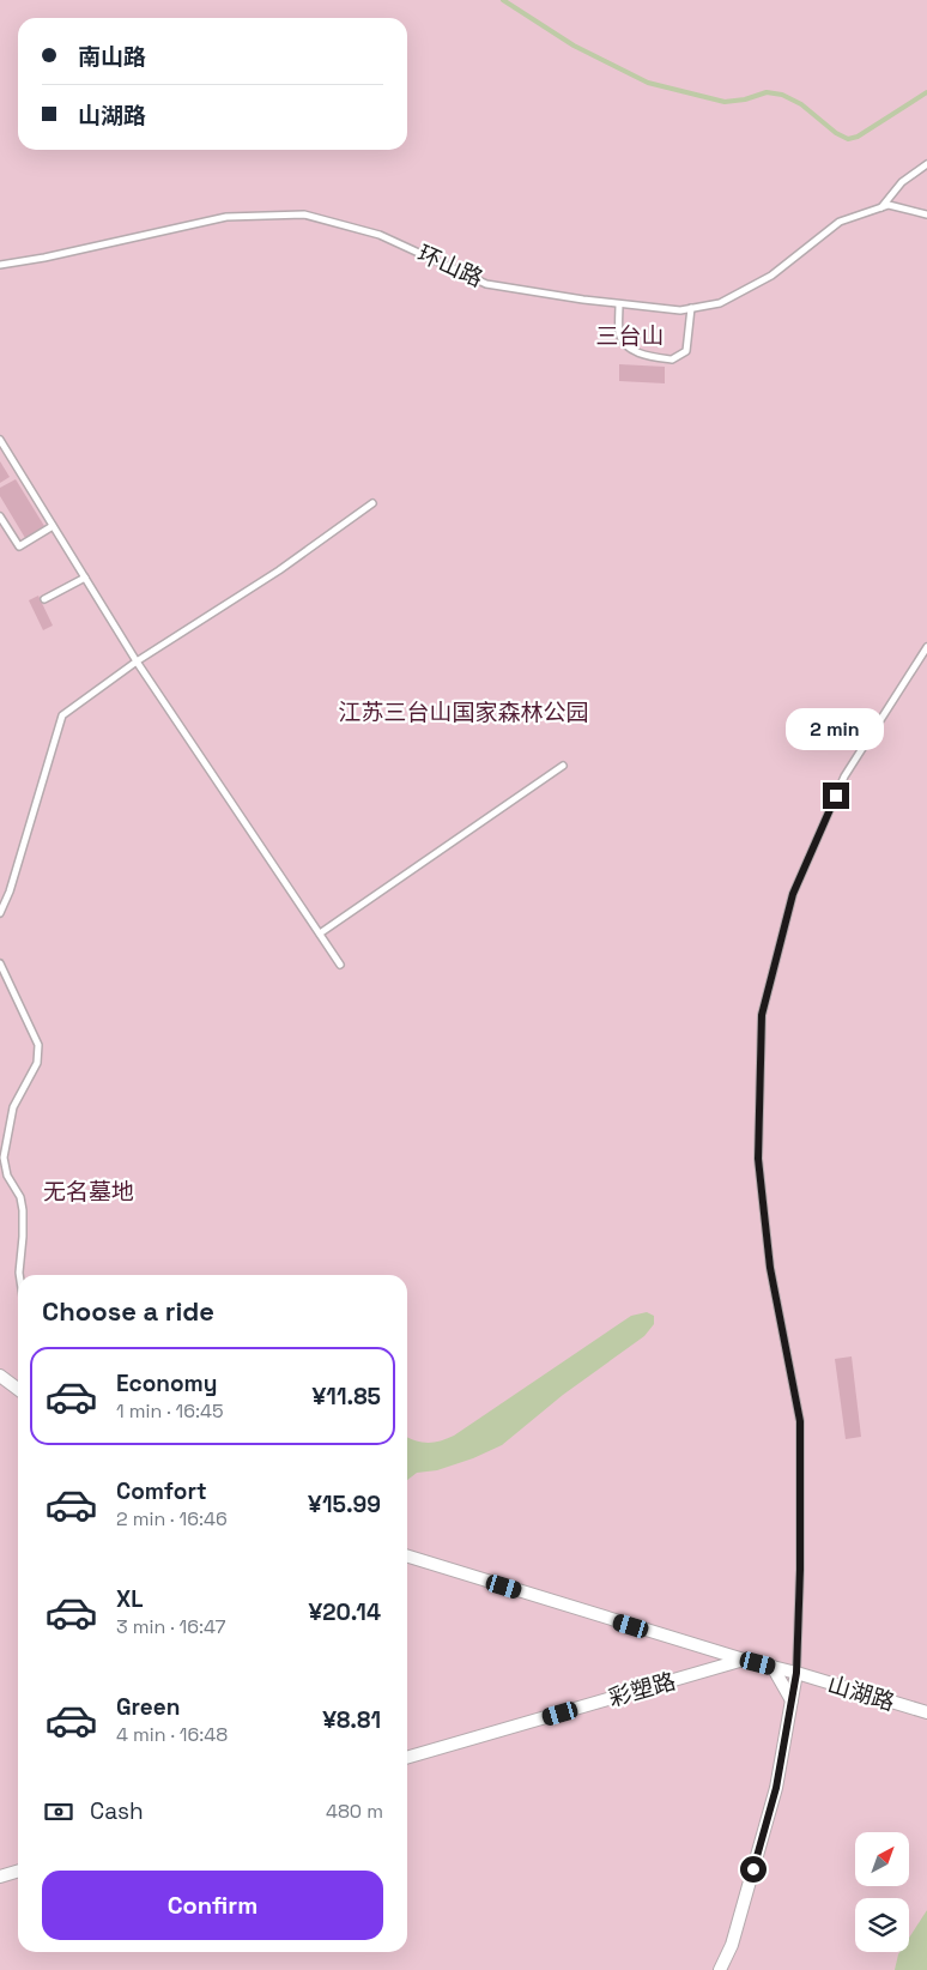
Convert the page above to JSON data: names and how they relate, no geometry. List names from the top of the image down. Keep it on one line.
{"streets":{"street":["彩塑路","山湖路"],"lane":["环山路"]},"crossings":[["彩塑路","山湖路"]],"parks":["三台山","江苏三台山国家森林公园","无名墓地"],"north":"top right","page":{"banner":["南山路","山湖路"],"bubble":"2 min","heading":"Choose a ride","list":[{"name":"Economy","note":"1 min · 16:45","value":"¥11.85"},{"name":"Comfort","note":"2 min · 16:46","value":"¥15.99"},{"name":"XL","note":"3 min · 16:47","value":"¥20.14"},{"name":"Green","note":"4 min · 16:48","value":"¥8.81"}],"pay":["Cash","480 m"],"buttons":"Confirm"}}
